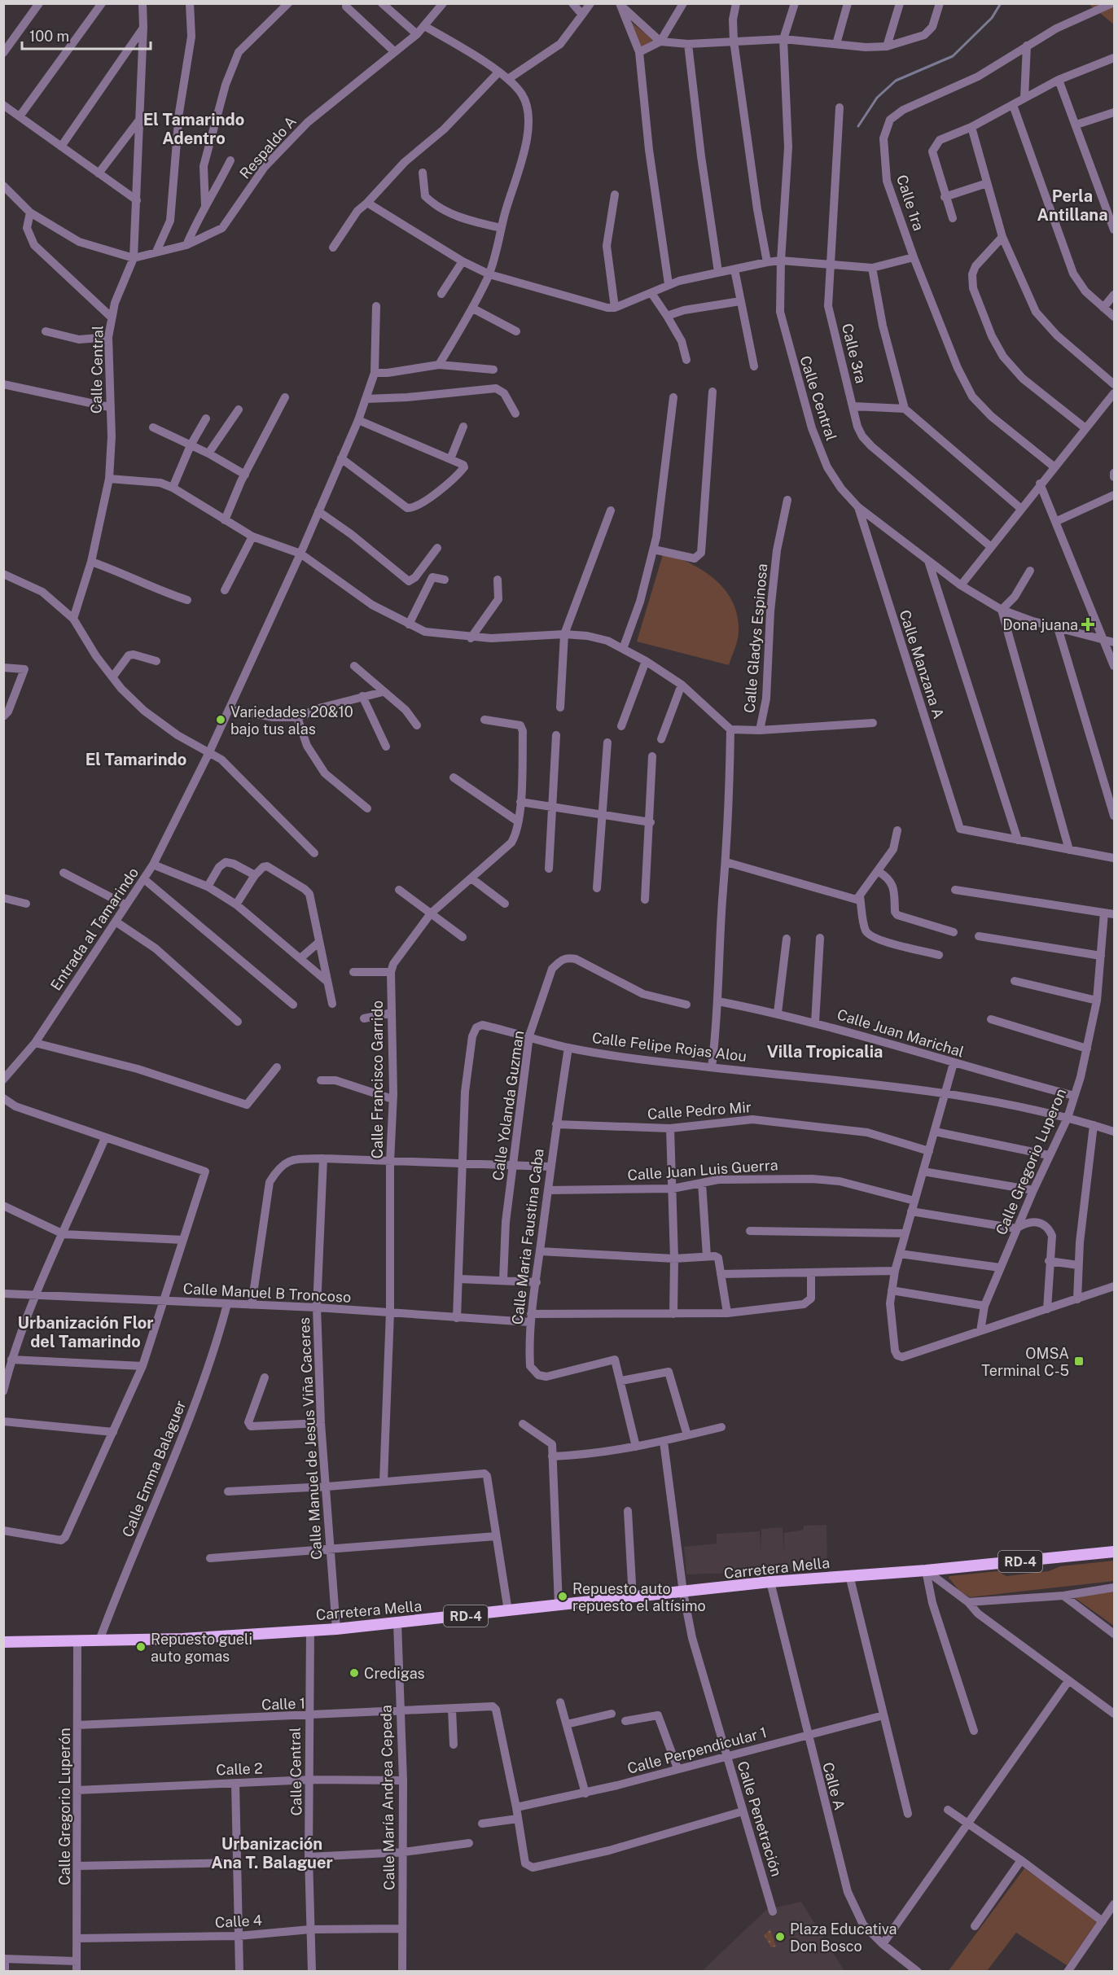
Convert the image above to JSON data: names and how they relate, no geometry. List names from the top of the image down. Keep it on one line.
{"streets":{"main road":["RD-4","Carretera Mella"],"street":["Respaldo A","Calle 1ra","Calle 3ra","Calle Central","Calle Gladys Espinosa","Calle Manzana A","Entrada al Tamarindo","Calle Juan Marichal","Calle Felipe Rojas Alou","Calle Francisco Garrido","Calle Yolanda Guzman","Calle Pedro Mir","Calle Gregorio Luperon","Calle Juan Luis Guerra","Calle Maria Faustina Caba","Calle Manuel B Troncoso","Calle Manuel de Jesus Viña Caceres","Calle Emma Balaguer","Calle 1","Calle Perpendicular 1","Calle 2","Calle A","Calle María Andrea Cepeda","Calle Gregorio Luperón","Calle Penetración","Calle 4"]},"crossings":[["Respaldo A","Calle Central"],["Calle Central","Calle Gladys Espinosa"],["Calle Central","Calle Manzana A"],["Calle Central","Carretera Mella"],["Calle Central","Calle 1"],["Calle Central","Calle 2"],["Calle Central","Calle 4"],["Calle Gladys Espinosa","Entrada al Tamarindo"],["Calle Juan Marichal","Calle Gregorio Luperon"],["Calle Felipe Rojas Alou","Calle Yolanda Guzman"],["Calle Felipe Rojas Alou","Calle Gregorio Luperon"],["Calle Felipe Rojas Alou","Calle Maria Faustina Caba"],["Calle Francisco Garrido","Calle Manuel B Troncoso"],["Calle Pedro Mir","Calle Maria Faustina Caba"],["Calle Juan Luis Guerra","Calle Maria Faustina Caba"],["Calle Maria Faustina Caba","Calle Manuel B Troncoso"],["Calle Manuel B Troncoso","Calle Manuel de Jesus Viña Caceres"],["Calle Manuel B Troncoso","Calle Emma Balaguer"],["Calle Manuel de Jesus Viña Caceres","Carretera Mella"],["Calle Emma Balaguer","Carretera Mella"],["Carretera Mella","Calle A"],["Carretera Mella","Calle María Andrea Cepeda"],["Carretera Mella","Calle Gregorio Luperón"],["Carretera Mella","Calle Penetración"],["Calle 1","Calle Perpendicular 1"],["Calle 1","Calle María Andrea Cepeda"],["Calle 1","Calle Gregorio Luperón"],["Calle Perpendicular 1","Calle A"],["Calle Perpendicular 1","Calle Penetración"],["Calle 2","Calle María Andrea Cepeda"],["Calle 2","Calle Gregorio Luperón"],["Calle María Andrea Cepeda","Calle 4"],["Calle Gregorio Luperón","Calle 4"]],"districts":["El Tamarindo Adentro","Perla Antillana","El Tamarindo","Villa Tropicalia","Urbanización Flor del Tamarindo","Urbanización Ana T. Balaguer"],"places":{"health":["Dona juana"],"other":["Variedades 20&10 bajo tus alas","Repuesto auto repuesto el altísimo","Repuesto gueli auto gomas","Credigas","Plaza Educativa Don Bosco"],"transit":["OMSA Terminal C-5"]},"scale_bar":"100 m"}
